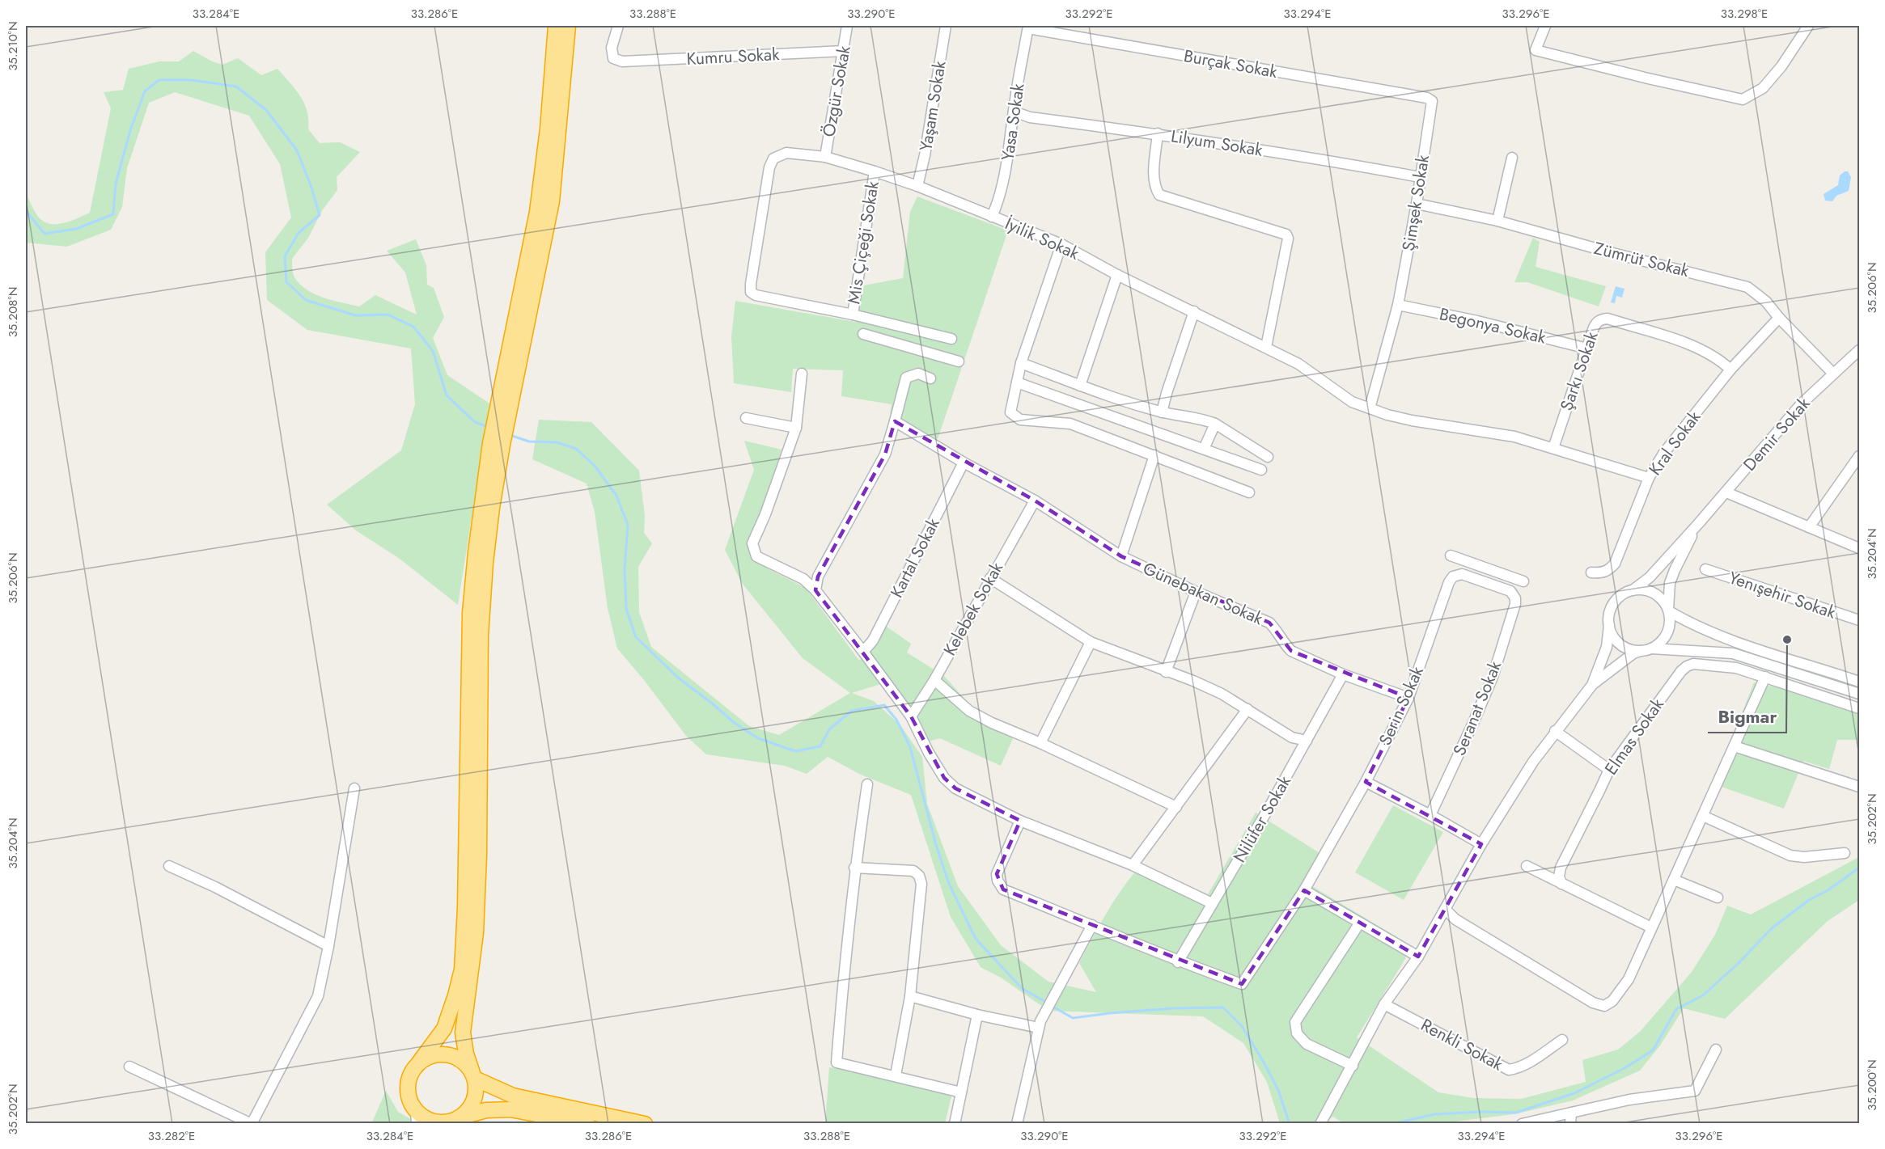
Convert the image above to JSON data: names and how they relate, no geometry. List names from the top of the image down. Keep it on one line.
{"streets":{"street":["Kumru Sokak","Burçak Sokak","Özgür Sokak","Yaşam Sokak","Yasa Sokak","Lilyum Sokak","Şimşek Sokak","İyilik Sokak","Mis Çiçeği Sokak","Zümrüt Sokak","Begonya Sokak","Şarkı Sokak","Demir Sokak","Kral Sokak","Kartal Sokak","Günebakan Sokak","Yenışehir Sokak","Kelebek Sokak","Serin Sokak","Seranat Sokak","Elmas Sokak","Nilüfer Sokak","Renkli Sokak"]},"crossings":[["Kumru Sokak","Özgür Sokak"],["Burçak Sokak","Yasa Sokak"],["Burçak Sokak","Şimşek Sokak"],["Özgür Sokak","İyilik Sokak"],["Yaşam Sokak","İyilik Sokak"],["Yasa Sokak","Lilyum Sokak"],["Yasa Sokak","İyilik Sokak"],["Lilyum Sokak","Şimşek Sokak"],["Şimşek Sokak","İyilik Sokak"],["Şimşek Sokak","Zümrüt Sokak"],["Şimşek Sokak","Begonya Sokak"],["İyilik Sokak","Mis Çiçeği Sokak"],["İyilik Sokak","Şarkı Sokak"],["İyilik Sokak","Kral Sokak"],["Zümrüt Sokak","Demir Sokak"],["Zümrüt Sokak","Kral Sokak"],["Begonya Sokak","Şarkı Sokak"],["Şarkı Sokak","Kral Sokak"],["Kartal Sokak","Günebakan Sokak"],["Günebakan Sokak","Kelebek Sokak"],["Günebakan Sokak","Serin Sokak"],["Günebakan Sokak","Nilüfer Sokak"],["Serin Sokak","Seranat Sokak"],["Serin Sokak","Nilüfer Sokak"]],"places":["Bigmar"],"coordinates":["33.284°E","33.286°E","33.288°E","33.290°E","33.292°E","33.294°E","33.296°E","33.298°E","35.210°N","35.206°N","35.208°N","35.204°N","35.202°N","35.200°N","33.282°E"]}
